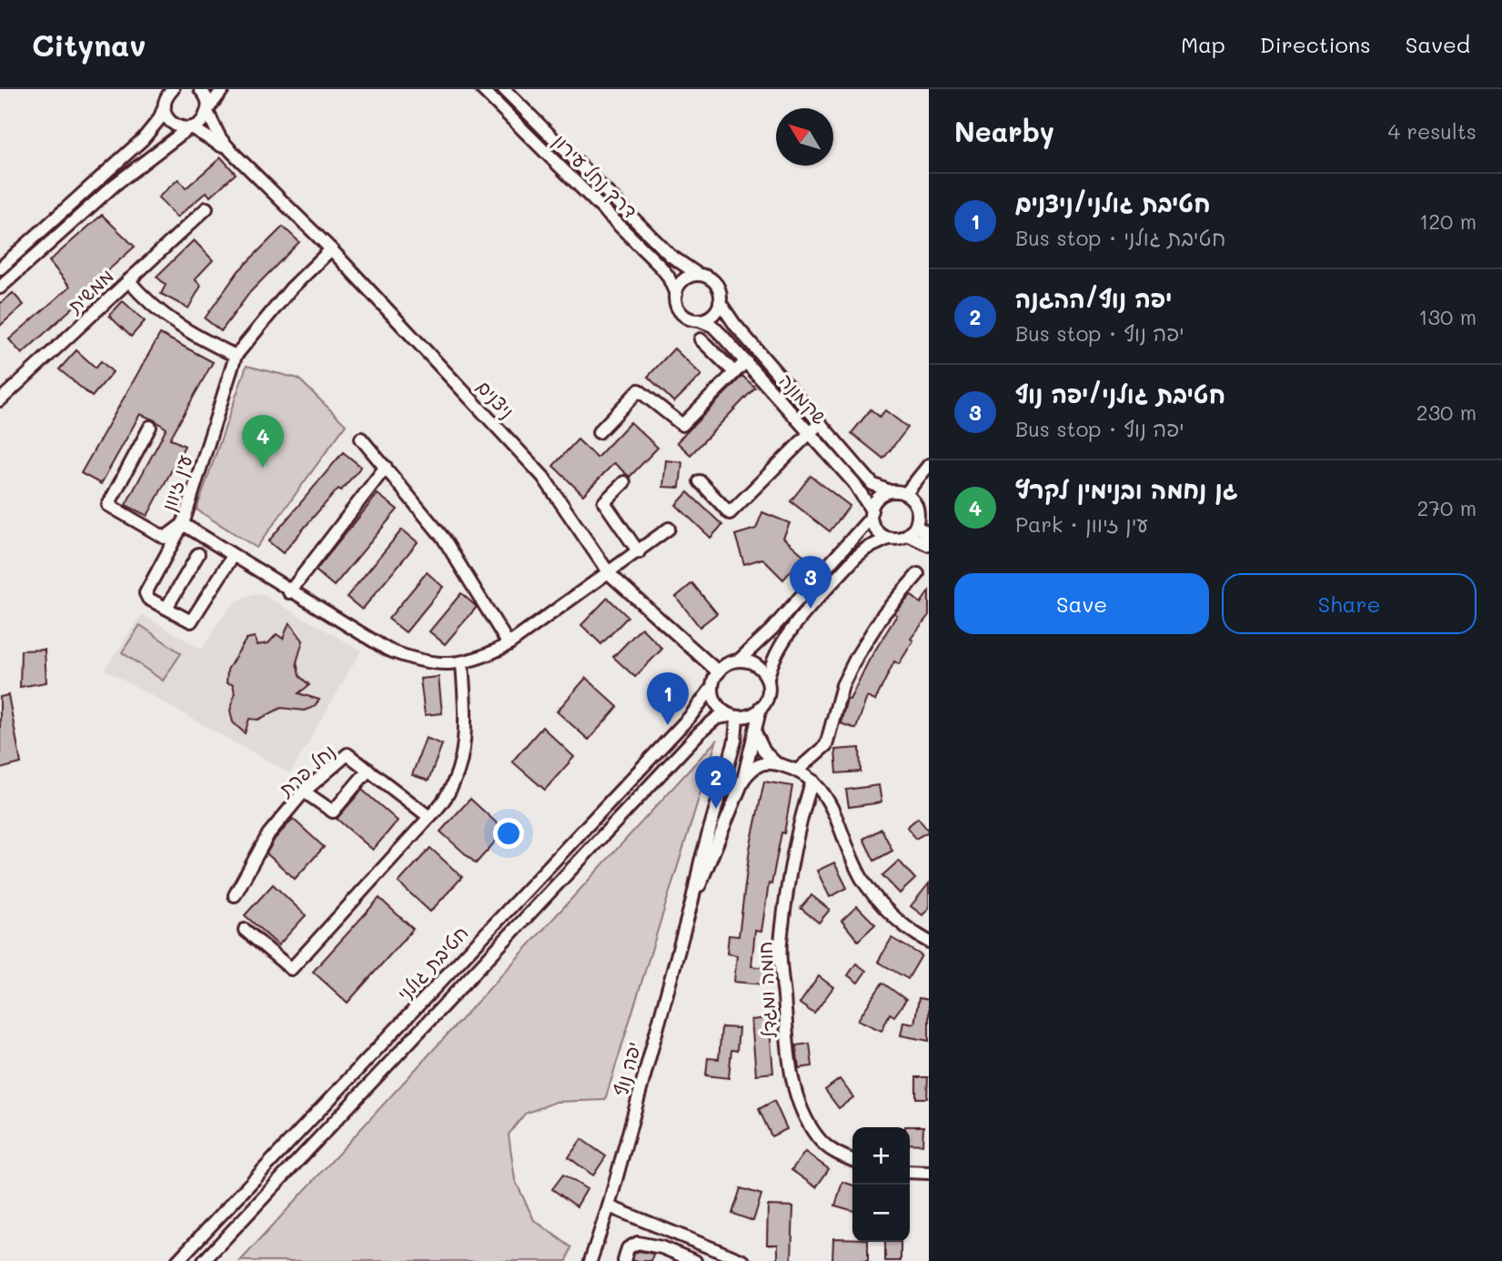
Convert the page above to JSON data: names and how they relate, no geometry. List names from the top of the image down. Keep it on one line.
{"streets":{"street":["דרך נחל עירון","ממשית","ניצנים","שקמונה","עין זיוון","נחל פרת","חטיבת גולני","חומה ומגדל","יפה נוף"]},"crossings":[["דרך נחל עירון","שקמונה"],["ניצנים","עין זיוון"],["ניצנים","חטיבת גולני"],["ניצנים","יפה נוף"],["חטיבת גולני","יפה נוף"]],"north":"top left","page":{"header":"Citynav","nav":["Map","Directions","Saved"],"heading":["Nearby","4 results"],"list":[{"mark":"1","name":"חטיבת גולני/ניצנים","note":"Bus stop · חטיבת גולני","value":"120 m"},{"mark":"2","name":"יפה נוף/ההגנה","note":"Bus stop · יפה נוף","value":"130 m"},{"mark":"3","name":"חטיבת גולני/יפה נוף","note":"Bus stop · יפה נוף","value":"230 m"},{"mark":"4","name":"גן נחמה ובנימין לקרץ","note":"Park · עין זיוון","value":"270 m"}],"pins":["4","3","1","2"],"buttons":["Save","Share"],"map_buttons":["+","−"]}}
